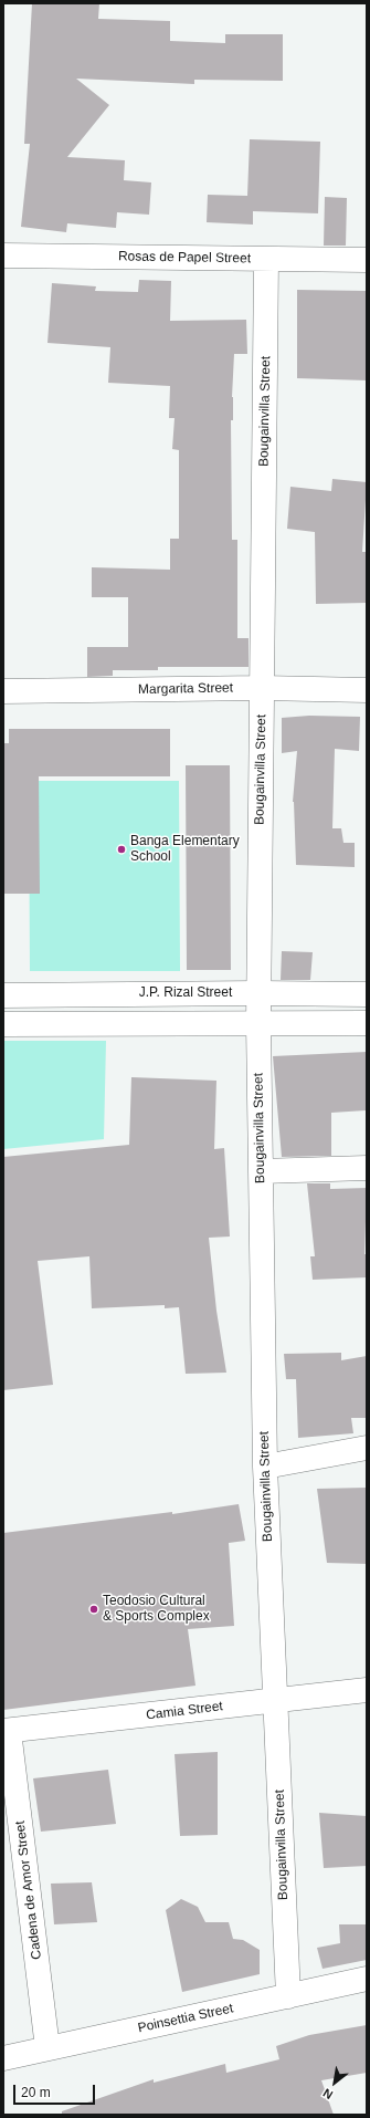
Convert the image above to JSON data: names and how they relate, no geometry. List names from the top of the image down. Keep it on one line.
{"streets":{"street":["Rosas de Papel Street","Bougainvilla Street","Margarita Street","J.P. Rizal Street","Camia Street","Cadena de Amor Street","Poinsettia Street"]},"crossings":[["Rosas de Papel Street","Bougainvilla Street"],["Bougainvilla Street","Margarita Street"],["Bougainvilla Street","J.P. Rizal Street"],["Bougainvilla Street","Camia Street"],["Bougainvilla Street","Poinsettia Street"],["Camia Street","Cadena de Amor Street"],["Cadena de Amor Street","Poinsettia Street"]],"places":["Banga Elementary School","Teodosio Cultural & Sports Complex"],"scale_bar":"20 m","north":"bottom left"}
